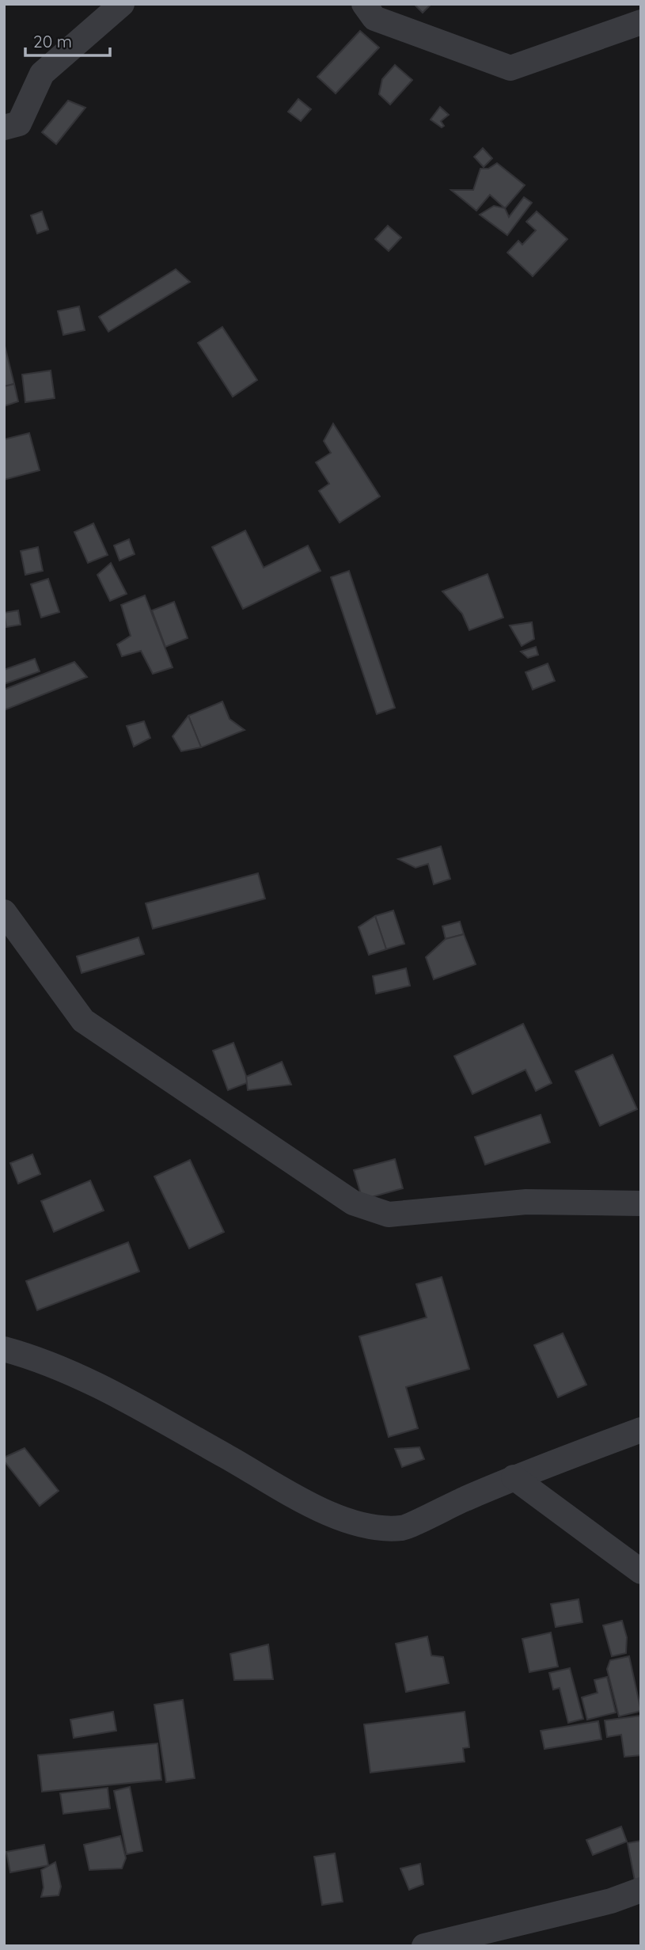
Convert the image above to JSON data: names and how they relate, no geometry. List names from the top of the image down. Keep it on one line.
{"scale_bar":"20 m"}
